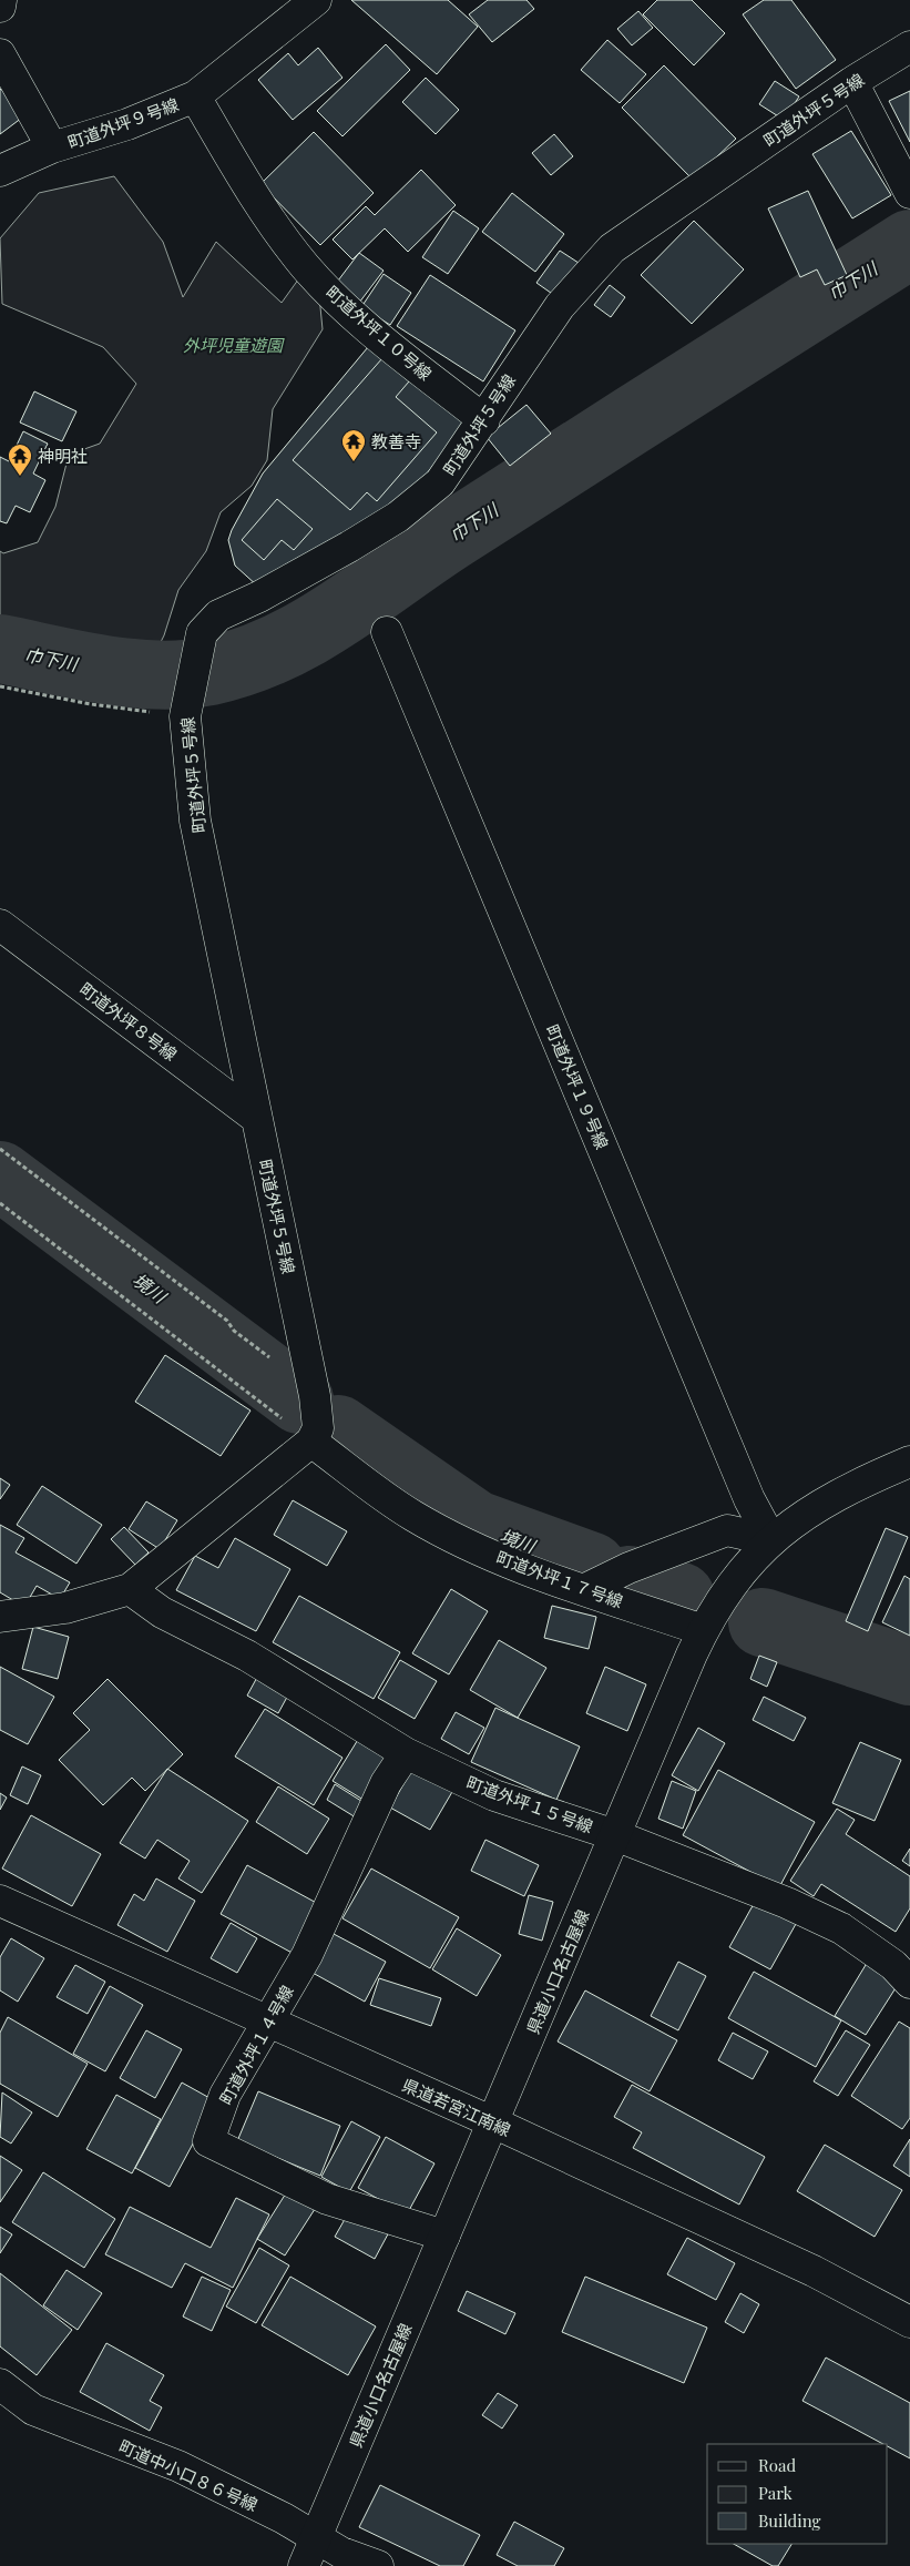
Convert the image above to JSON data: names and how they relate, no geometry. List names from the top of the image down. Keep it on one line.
{"streets":{"street":["町道外坪５号線","町道外坪９号線","町道外坪１０号線","町道外坪８号線","町道外坪１９号線","町道外坪１７号線","町道外坪１５号線","県道小口名古屋線","町道外坪１４号線","県道若宮江南線","町道中小口８６号線"]},"crossings":[["町道外坪５号線","町道外坪１０号線"],["町道外坪５号線","町道外坪８号線"],["町道外坪５号線","町道外坪１７号線"],["町道外坪９号線","町道外坪１０号線"],["町道外坪１９号線","県道小口名古屋線"],["町道外坪１７号線","県道小口名古屋線"],["町道外坪１５号線","県道小口名古屋線"],["町道外坪１５号線","町道外坪１４号線"],["県道小口名古屋線","町道外坪１４号線"],["県道小口名古屋線","県道若宮江南線"],["県道小口名古屋線","町道中小口８６号線"],["町道外坪１４号線","県道若宮江南線"]],"water":["巾下川","境川"],"parks":["外坪児童遊園"],"places":{"temple":["教善寺","神明社"]},"legend":["Road","Park","Building"]}
